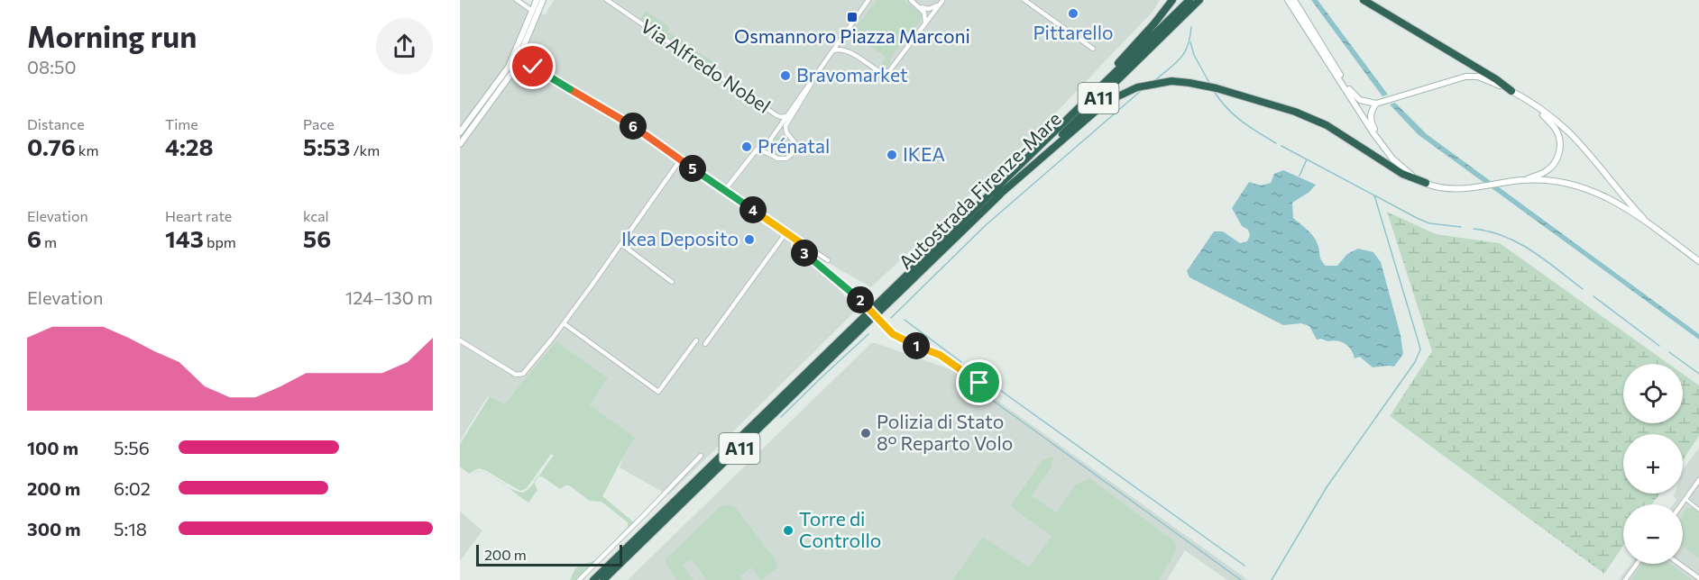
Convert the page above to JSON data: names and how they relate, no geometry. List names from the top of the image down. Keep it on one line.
{"streets":{"highway":["A11","Autostrada Firenze-Mare"],"street":["Via Alfredo Nobel"]},"places":{"other":["Pittarello","Bravomarket","Prénatal","IKEA","Ikea Deposito","Polizia di Stato 8° Reparto Volo","Torre di Controllo"],"transit":["Osmannoro Piazza Marconi"]},"scale_bar":"200 m","page":{"heading":["Morning run","08:50"],"stats":[["Distance","0.76 km"],["Time","4:28"],["Pace","5:53 /km"],["Elevation","6 m"],["Heart rate","143 bpm"],["kcal","56"]],"pins":["6","5","4","3","2","1"],"chart":["Elevation","124–130 m"],"map_buttons":["+","−"],"list":[{"name":"100 m","note":"5:56"},{"name":"200 m","note":"6:02"},{"name":"300 m","note":"5:18"}],"scale":"200 m"}}
